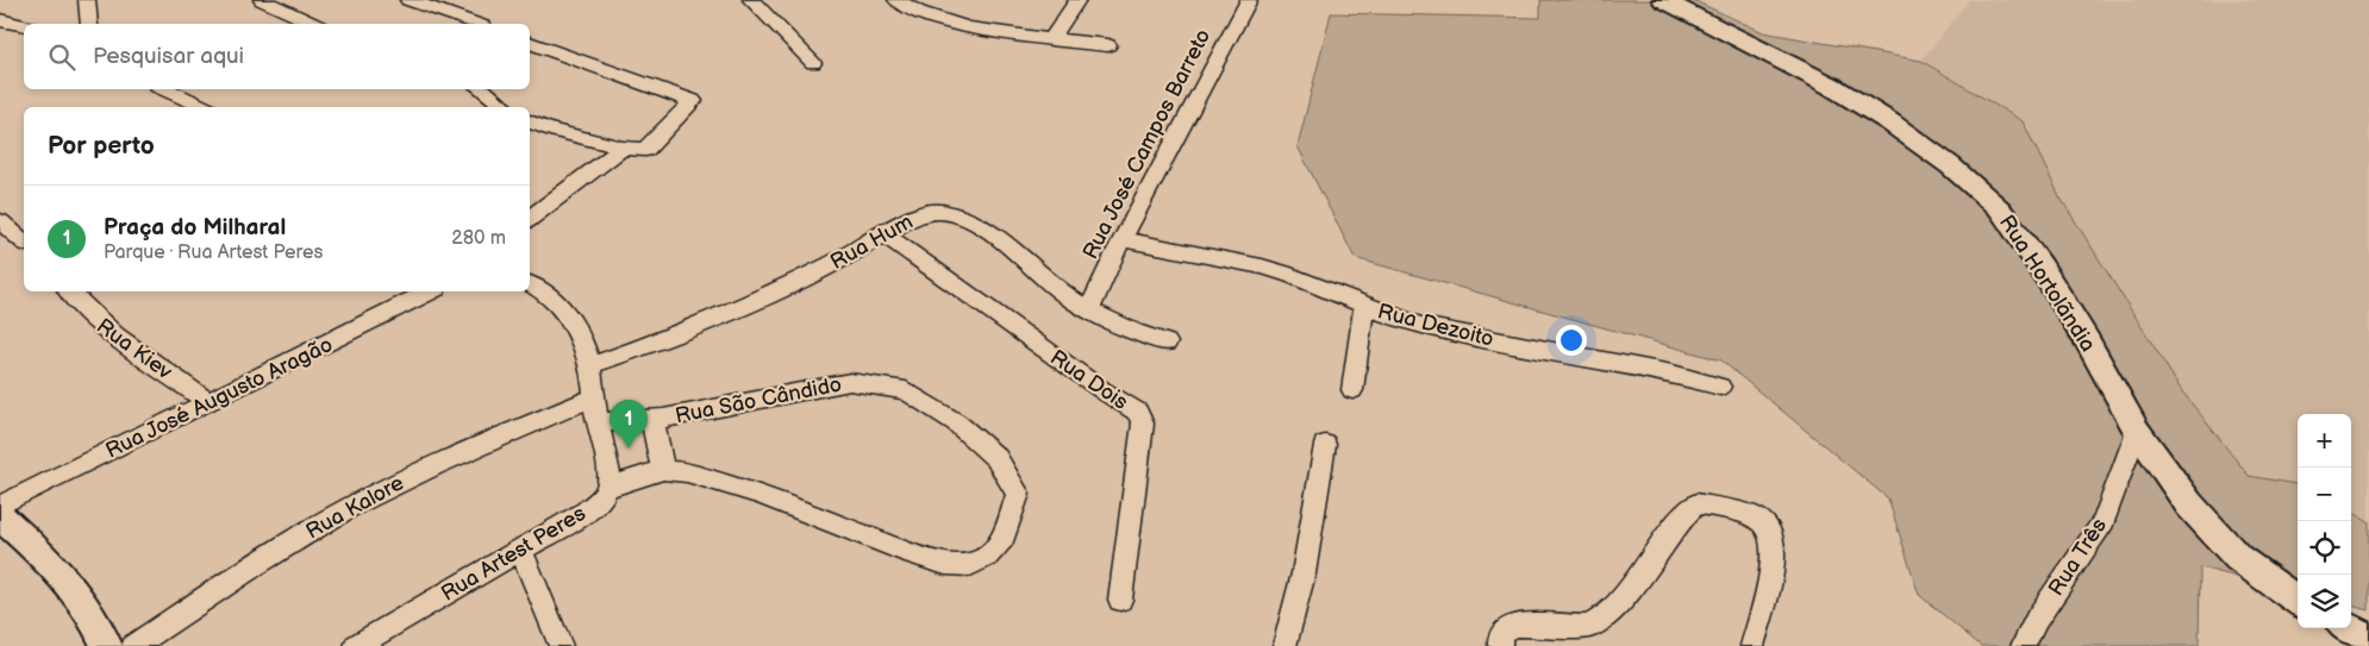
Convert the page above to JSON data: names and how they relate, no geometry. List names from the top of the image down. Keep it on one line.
{"streets":{"street":["Rua José Campos Barreto","Rua Hum","Rua Hortolãndia","Rua Dezoito","Rua Kiev","Rua Dois","Rua José Augusto Aragão","Rua São Cândido","Rua Kalore","Rua Artest Peres","Rua Três"]},"crossings":[["Rua José Campos Barreto","Rua Hum"],["Rua José Campos Barreto","Rua Dezoito"],["Rua Hum","Rua Dois"],["Rua Hortolãndia","Rua Três"],["Rua Kiev","Rua José Augusto Aragão"]],"page":{"search":"Pesquisar aqui","heading":"Por perto","list":[{"mark":"1","name":"Praça do Milharal","note":"Parque · Rua Artest Peres","value":"280 m"}],"pins":"1","map_buttons":["+","−"]}}
